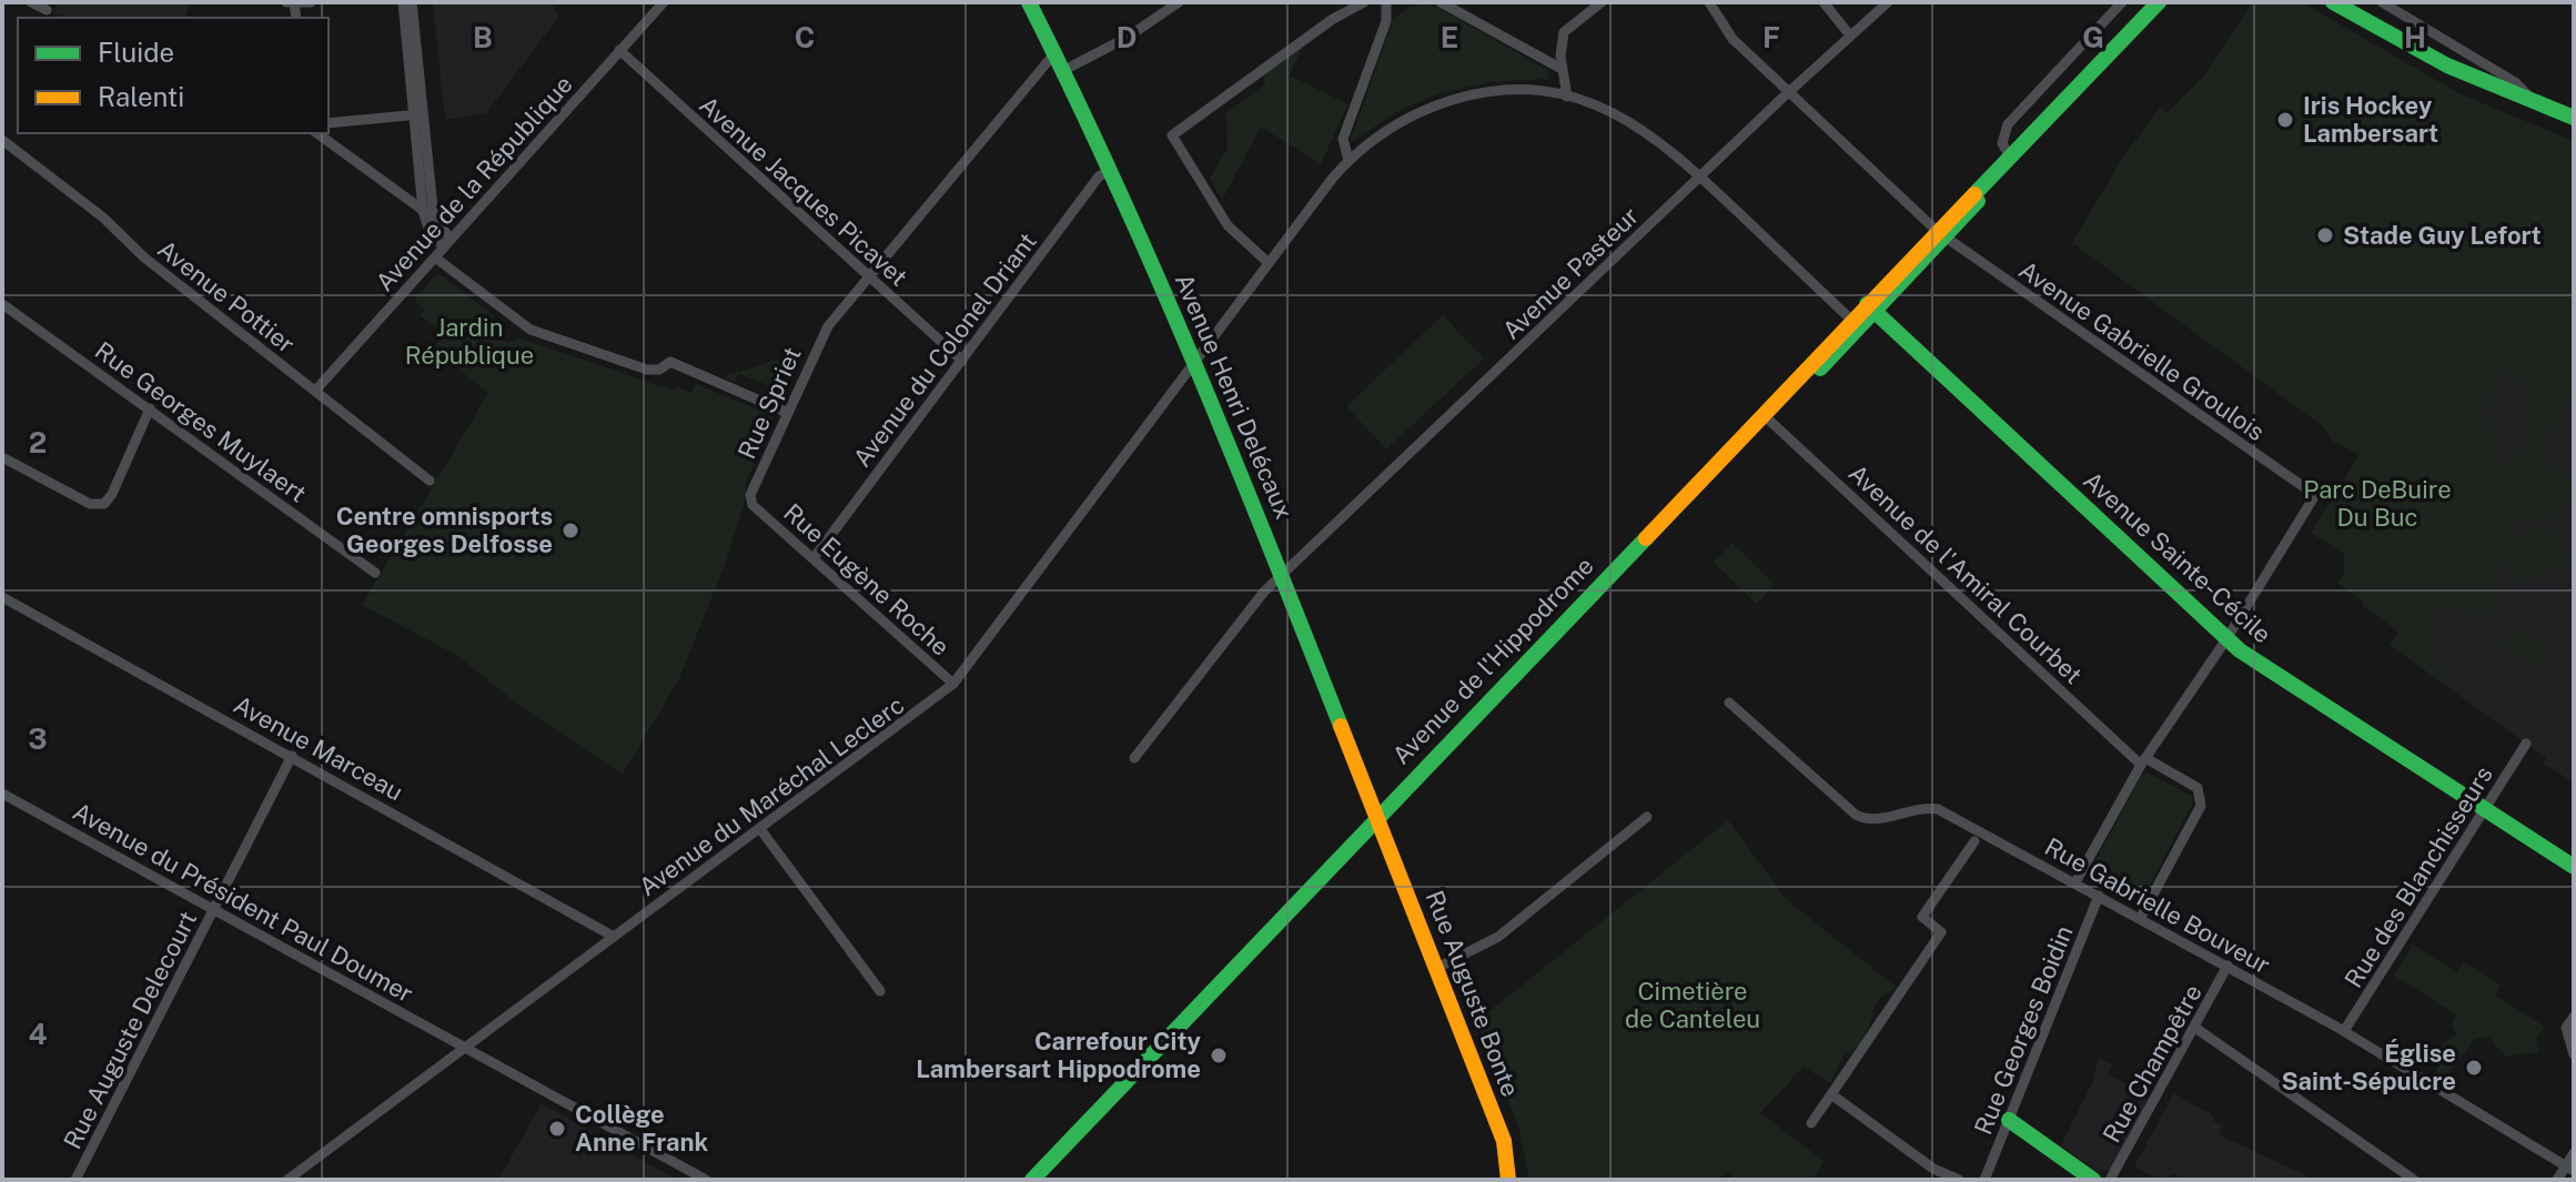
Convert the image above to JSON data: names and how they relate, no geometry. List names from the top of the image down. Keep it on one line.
{"streets":{"street":["Avenue de la République","Avenue Jacques Picavet","Avenue Pasteur","Avenue Pottier","Avenue du Colonel Driant","Avenue Gabrielle Groulois","Avenue Henri Delécaux","Rue Spriet","Rue Georges Muylaert","Avenue Sainte-Cécile","Avenue de l'Amiral Courbet","Rue Eugène Roche","Avenue de l'Hippodrome","Avenue Marceau","Avenue du Maréchal Leclerc","Rue des Blanchisseurs","Avenue du Président Paul Doumer","Rue Gabrielle Bouveur","Rue Auguste Bonte","Rue Auguste Delecourt","Rue Georges Boidin","Rue Champêtre"]},"crossings":[["Avenue de la République","Avenue Jacques Picavet"],["Avenue de la République","Avenue Pottier"],["Avenue Jacques Picavet","Avenue du Colonel Driant"],["Avenue Jacques Picavet","Rue Spriet"],["Avenue Pasteur","Avenue Gabrielle Groulois"],["Avenue Pasteur","Avenue Henri Delécaux"],["Avenue Pasteur","Avenue du Maréchal Leclerc"],["Avenue du Colonel Driant","Avenue Henri Delécaux"],["Avenue du Colonel Driant","Rue Eugène Roche"],["Avenue Gabrielle Groulois","Avenue Sainte-Cécile"],["Avenue Gabrielle Groulois","Avenue de l'Hippodrome"],["Avenue Henri Delécaux","Rue Spriet"],["Avenue Henri Delécaux","Avenue de l'Hippodrome"],["Avenue Henri Delécaux","Avenue du Maréchal Leclerc"],["Avenue Henri Delécaux","Rue Auguste Bonte"],["Rue Spriet","Rue Eugène Roche"],["Avenue Sainte-Cécile","Avenue de l'Hippodrome"],["Avenue Sainte-Cécile","Rue des Blanchisseurs"],["Avenue de l'Amiral Courbet","Avenue de l'Hippodrome"],["Avenue de l'Amiral Courbet","Rue Gabrielle Bouveur"],["Rue Eugène Roche","Avenue du Maréchal Leclerc"],["Avenue de l'Hippodrome","Avenue du Maréchal Leclerc"],["Avenue de l'Hippodrome","Rue Auguste Bonte"],["Avenue Marceau","Avenue du Maréchal Leclerc"],["Avenue Marceau","Rue Auguste Delecourt"],["Avenue du Maréchal Leclerc","Avenue du Président Paul Doumer"],["Rue des Blanchisseurs","Rue Gabrielle Bouveur"],["Avenue du Président Paul Doumer","Rue Auguste Delecourt"],["Rue Gabrielle Bouveur","Rue Georges Boidin"],["Rue Gabrielle Bouveur","Rue Champêtre"]],"parks":["Jardin République","Parc DeBuire Du Buc","Cimetière de Canteleu"],"places":["Iris Hockey Lambersart","Stade Guy Lefort","Centre omnisports Georges Delfosse","Carrefour City Lambersart Hippodrome","Église Saint-Sépulcre","Collège Anne Frank"],"legend":["Fluide","Ralenti"],"grid":{"columns":["B","C","D","E","F","G","H"],"rows":["2","3","4"]}}
